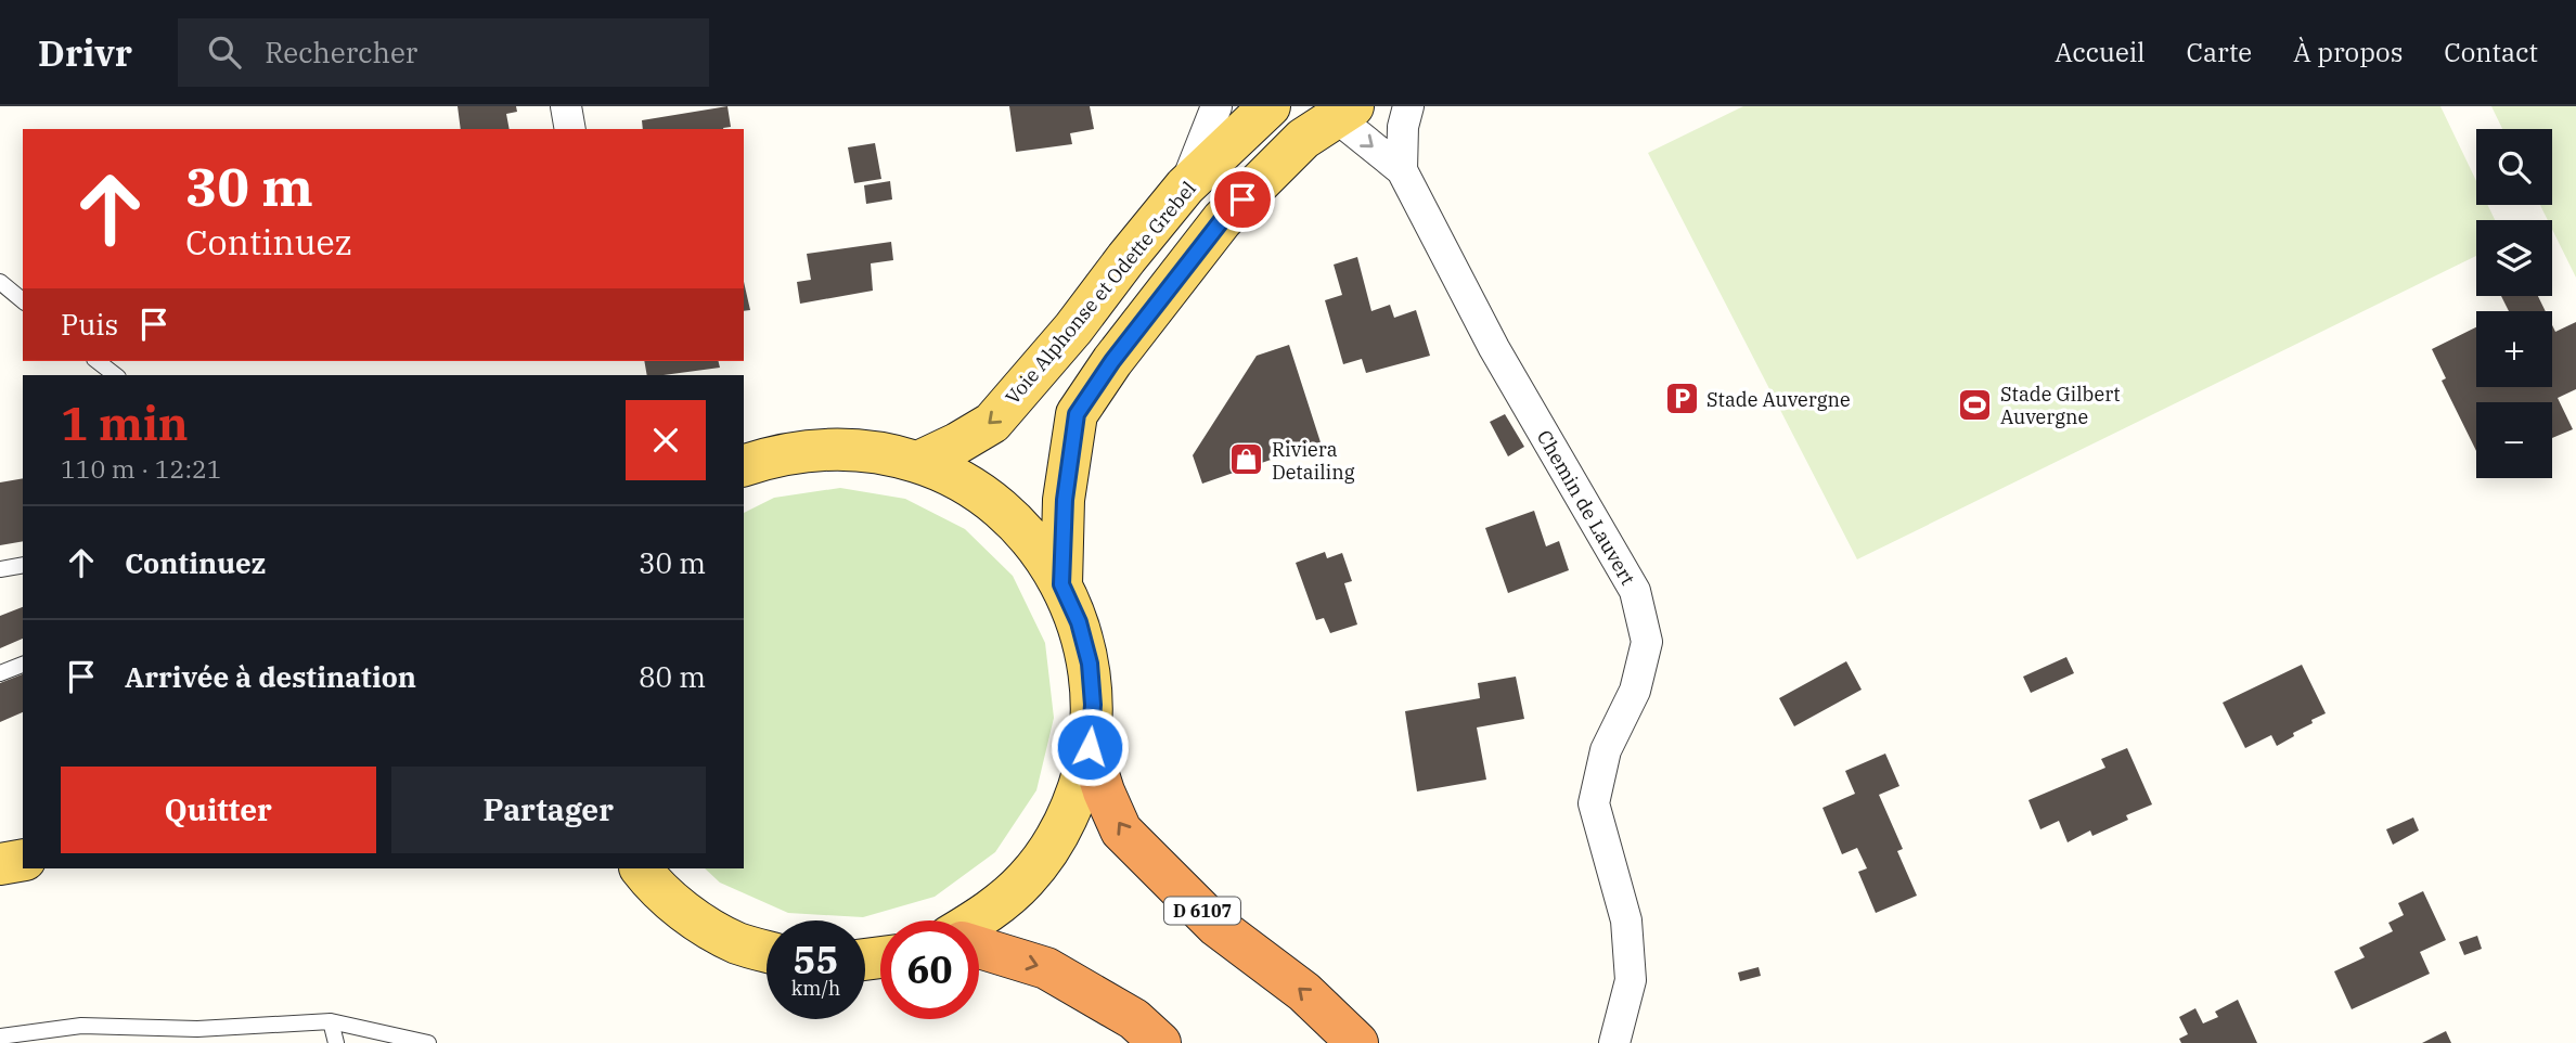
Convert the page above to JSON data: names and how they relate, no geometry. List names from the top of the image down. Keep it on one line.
{"streets":{"highway":["D 6107"],"main road":["Voie Alphonse et Odette Grebel"],"street":["Chemin de Lauvert"]},"places":{"parking":["Stade Auvergne"],"sports":["Stade Gilbert Auvergne"],"shop":["Riviera Detailing"]},"page":{"header":"Drivr","search":"Rechercher","nav":["Accueil","Carte","À propos","Contact"],"map_buttons":["+","−"],"turn":["30 m","Continuez"],"then":"Puis","heading":["1 min","110 m · 12:21"],"list":[{"name":"Continuez","value":"30 m"},{"name":"Arrivée à destination","value":"80 m"}],"buttons":["Quitter","Partager"],"speed":"55 km/h","limit":"60"}}
